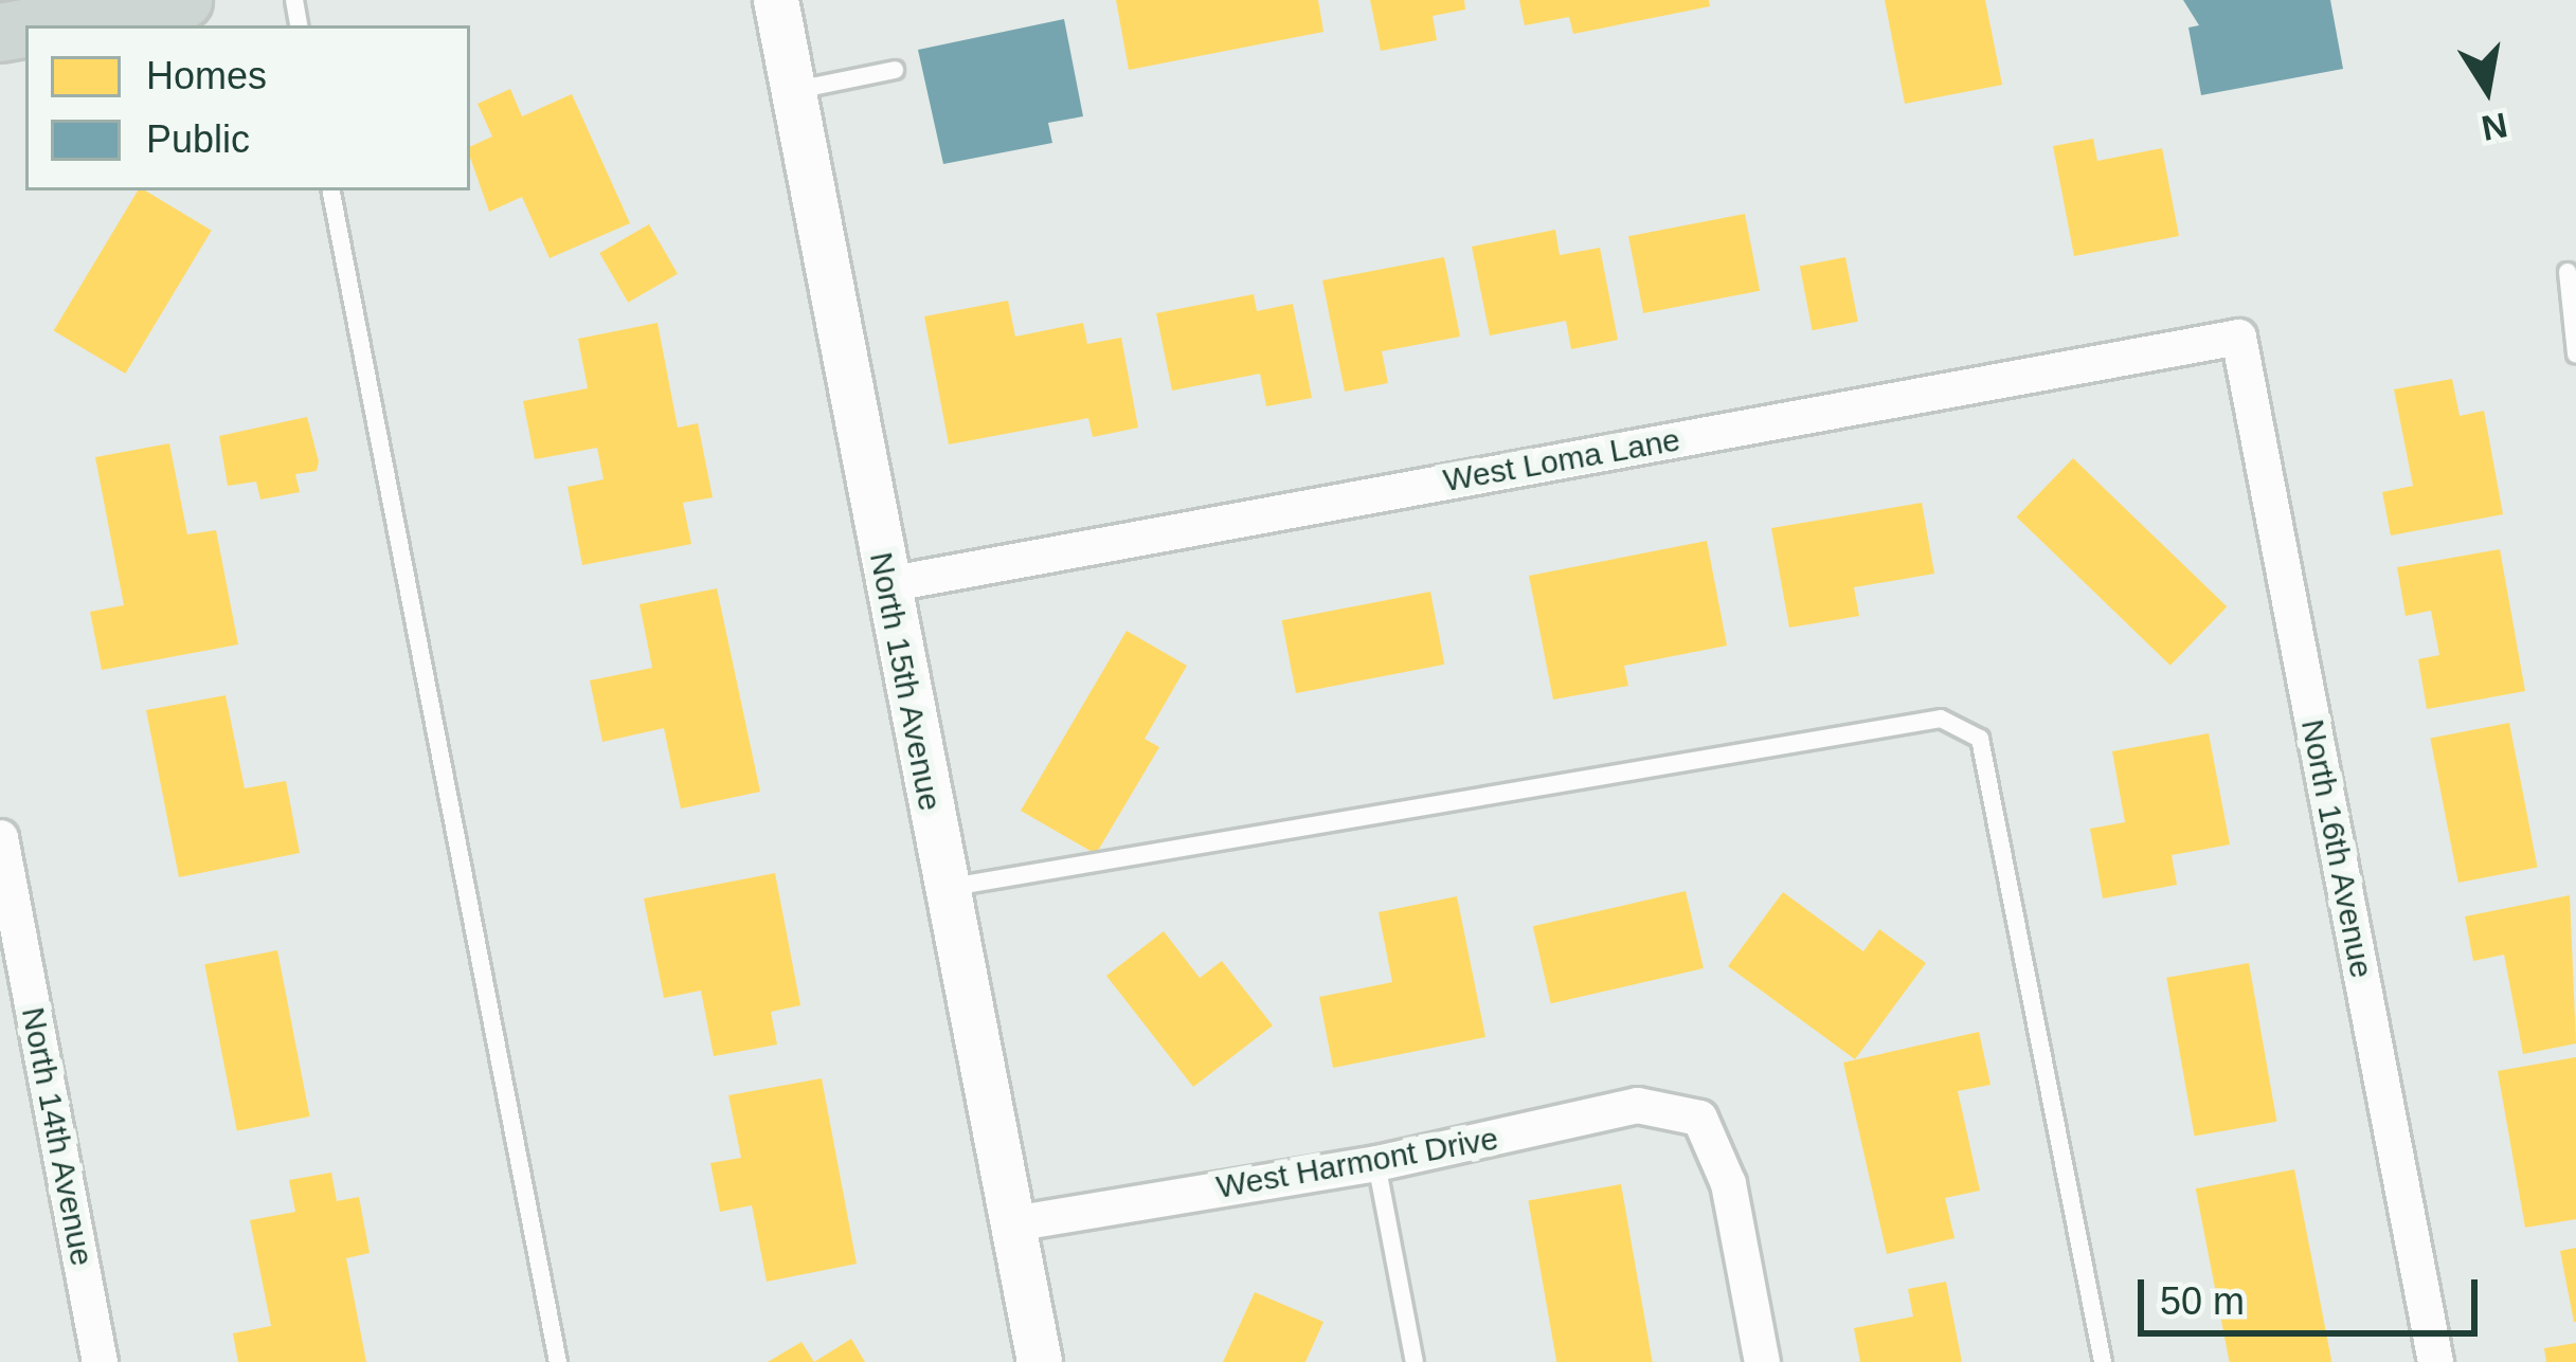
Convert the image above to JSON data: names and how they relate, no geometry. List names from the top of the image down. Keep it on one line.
{"streets":{"street":["West Loma Lane","North 15th Avenue","North 16th Avenue","North 14th Avenue","West Harmont Drive"]},"crossings":[["West Loma Lane","North 15th Avenue"],["West Loma Lane","North 16th Avenue"],["North 15th Avenue","West Harmont Drive"]],"legend":["Homes","Public"],"scale_bar":"50 m","north":"bottom"}
